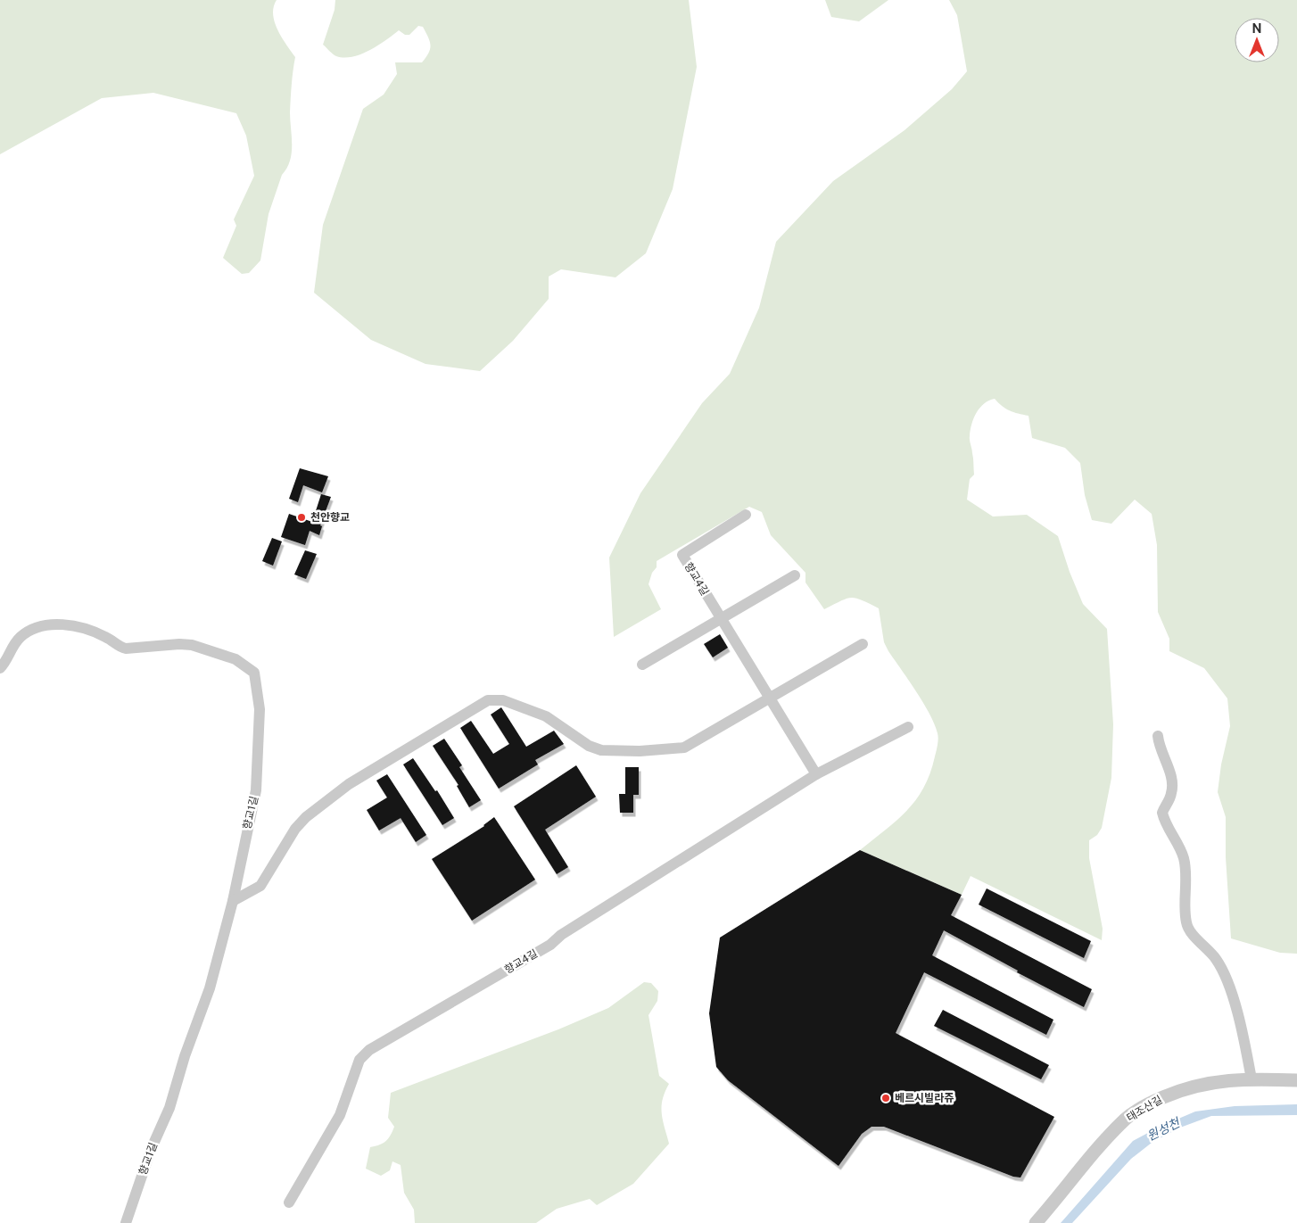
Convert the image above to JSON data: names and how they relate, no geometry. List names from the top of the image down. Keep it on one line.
{"streets":{"street":["향교4길","향교1길","태조산길"]},"water":["원성천"],"places":["천안향교","베르시빌라쥬"],"north":"top"}
